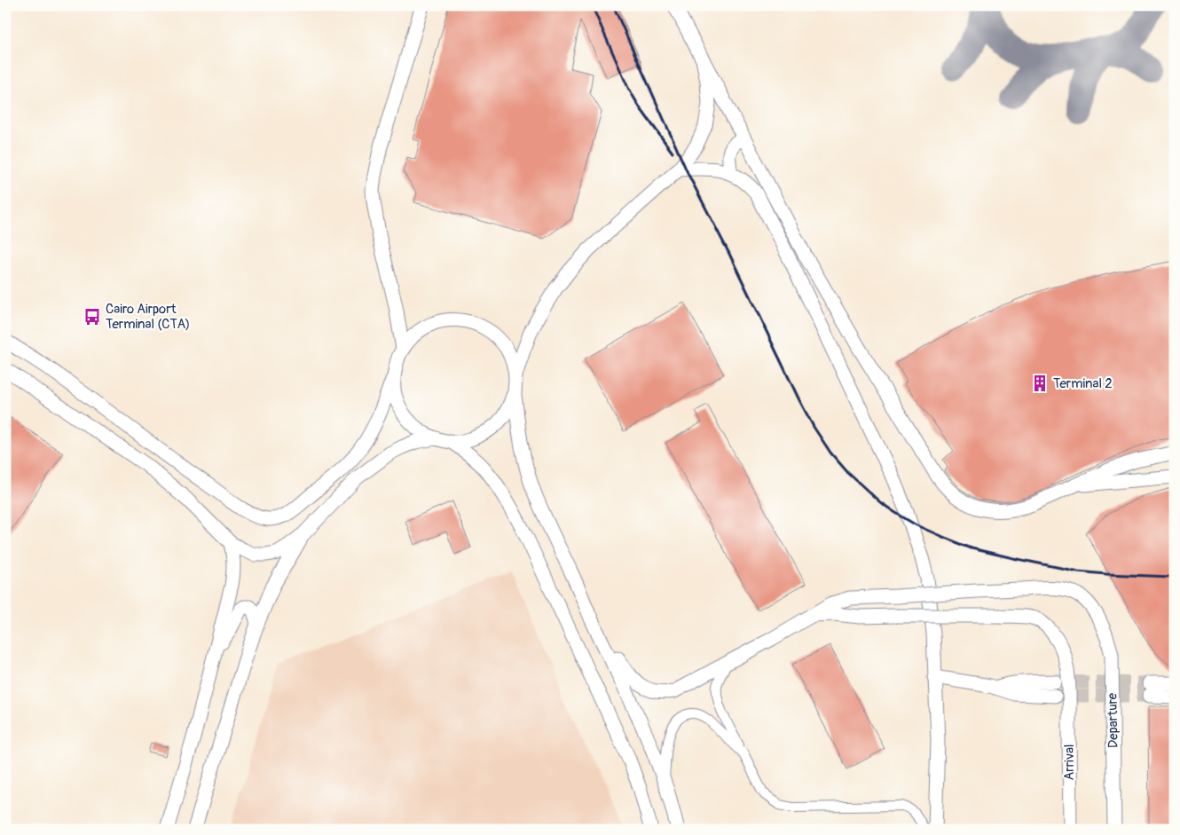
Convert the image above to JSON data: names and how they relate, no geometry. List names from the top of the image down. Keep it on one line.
{"streets":{"main road":["Departure","Arrival"]},"crossings":[["Departure","Arrival"]],"places":{"bus stop":["Cairo Airport Terminal (CTA)"],"building":["Terminal 2"]}}
